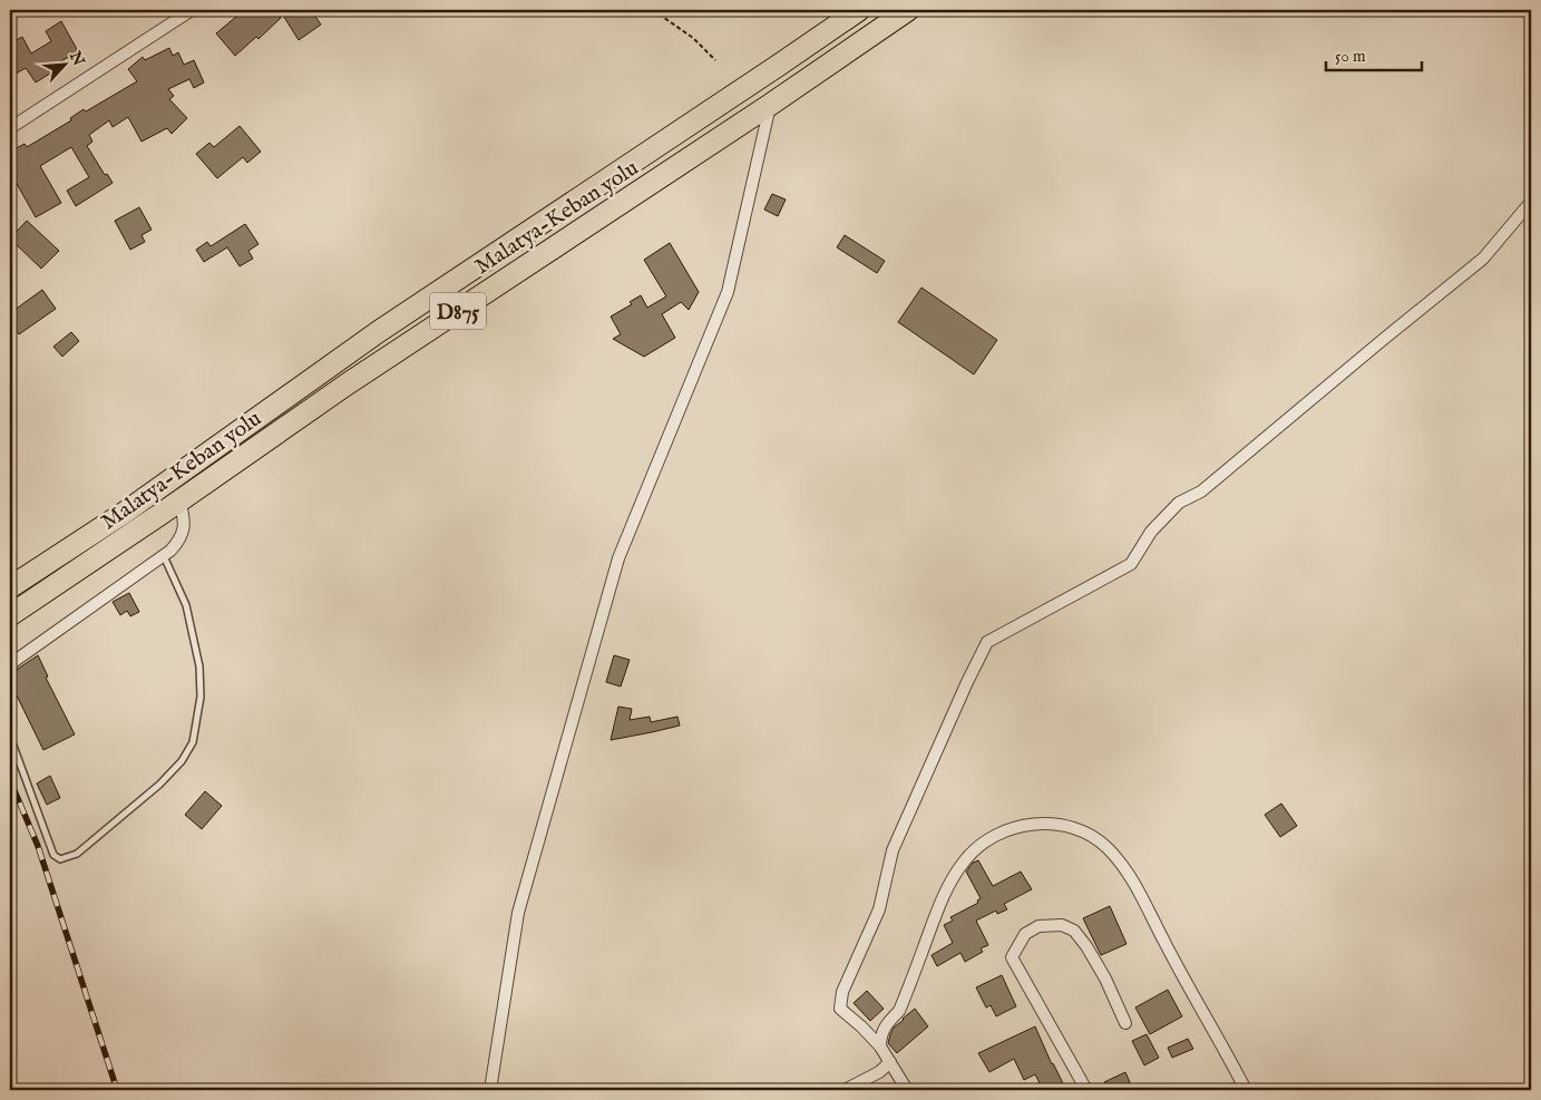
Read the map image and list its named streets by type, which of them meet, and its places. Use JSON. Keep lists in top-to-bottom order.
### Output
{
  "streets": {
    "highway": ["Malatya-Keban yolu", "D875"]
  },
  "scale_bar": "50 m",
  "north": "top right"
}
